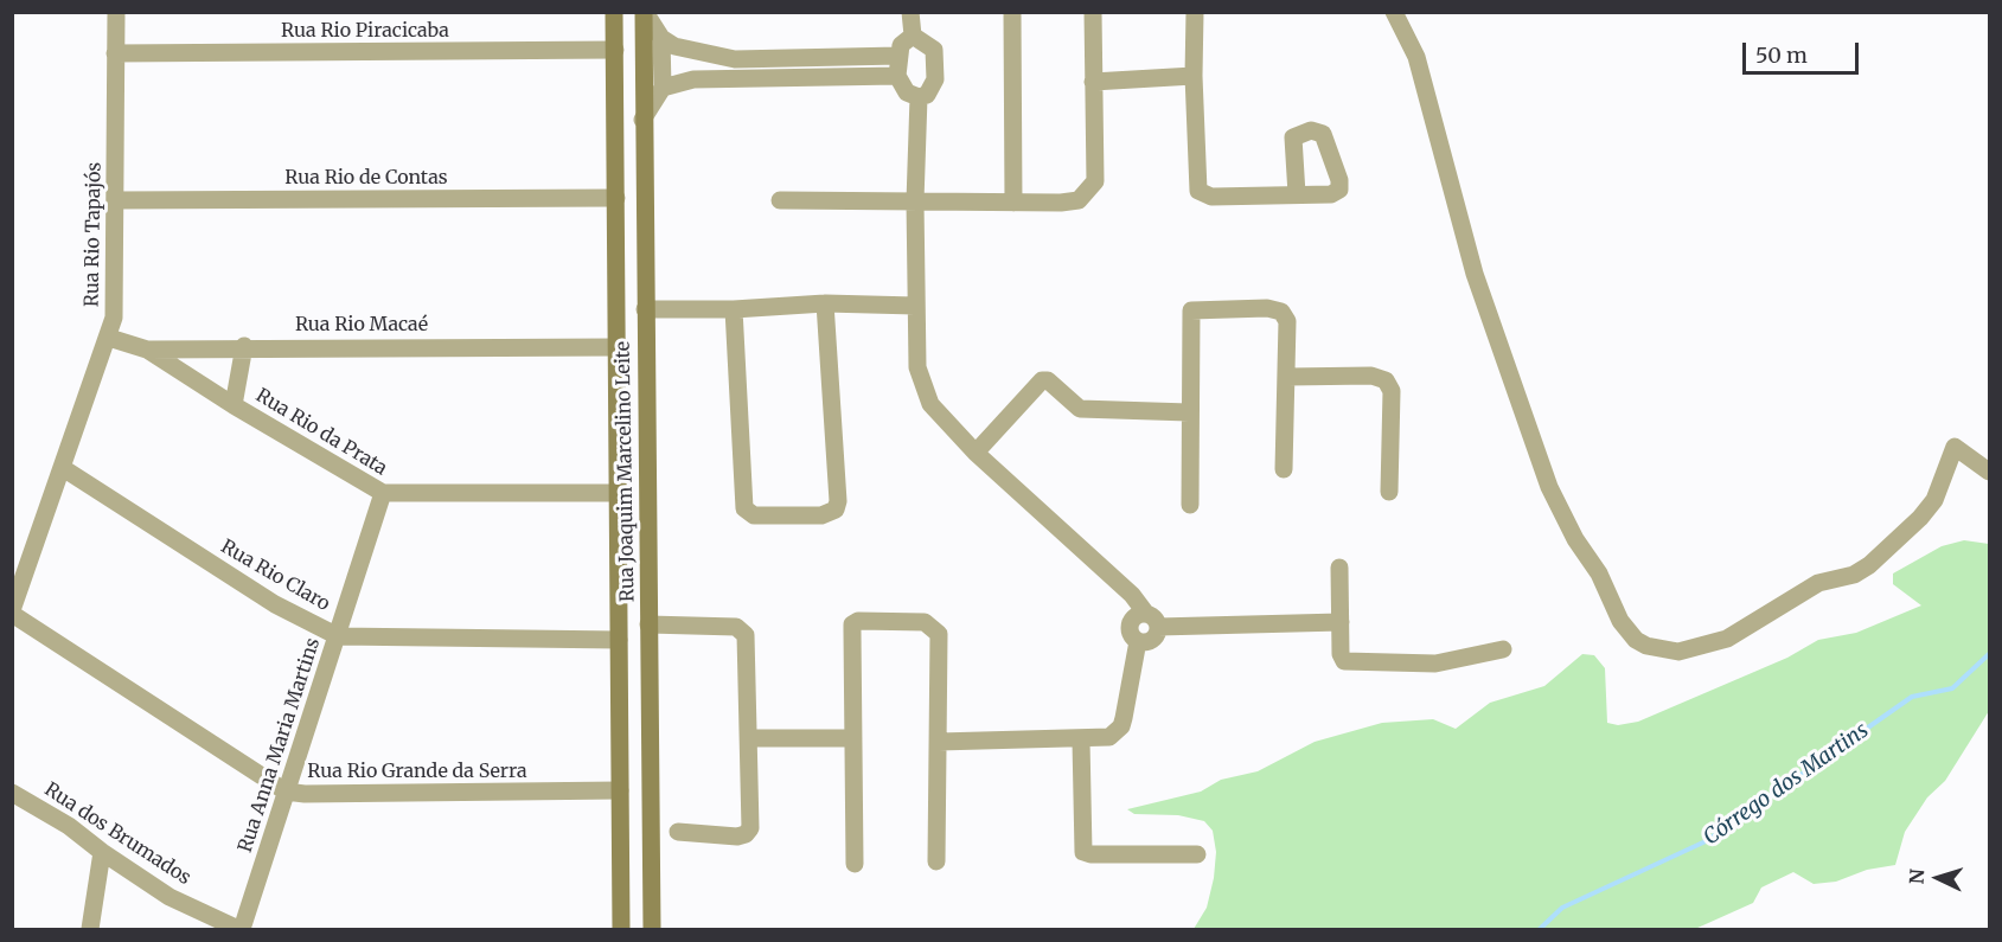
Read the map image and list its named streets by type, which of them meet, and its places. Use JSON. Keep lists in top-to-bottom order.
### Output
{
  "streets": {
    "main road": ["Rua Joaquim Marcelino Leite"],
    "street": [
      "Rua Rio Piracicaba",
      "Rua Rio de Contas",
      "Rua Rio Tapajós",
      "Rua Rio Macaé",
      "Rua Rio da Prata",
      "Rua Rio Claro",
      "Rua Anna Maria Martins",
      "Rua Rio Grande da Serra",
      "Rua dos Brumados"
    ]
  },
  "crossings": [
    ["Rua Rio Piracicaba", "Rua Rio Tapajós"],
    ["Rua Rio Piracicaba", "Rua Joaquim Marcelino Leite"],
    ["Rua Rio de Contas", "Rua Rio Tapajós"],
    ["Rua Rio de Contas", "Rua Joaquim Marcelino Leite"],
    ["Rua Rio Tapajós", "Rua Rio Macaé"],
    ["Rua Rio Tapajós", "Rua Rio Claro"],
    ["Rua Rio Tapajós", "Rua Rio Grande da Serra"],
    ["Rua Rio Macaé", "Rua Rio da Prata"],
    ["Rua Rio Macaé", "Rua Joaquim Marcelino Leite"],
    ["Rua Rio da Prata", "Rua Joaquim Marcelino Leite"],
    ["Rua Rio da Prata", "Rua Anna Maria Martins"],
    ["Rua Joaquim Marcelino Leite", "Rua Rio Claro"],
    ["Rua Joaquim Marcelino Leite", "Rua Rio Grande da Serra"],
    ["Rua Rio Claro", "Rua Anna Maria Martins"],
    ["Rua Anna Maria Martins", "Rua Rio Grande da Serra"],
    ["Rua Anna Maria Martins", "Rua dos Brumados"]
  ],
  "water": ["Córrego dos Martins"],
  "scale_bar": "50 m",
  "north": "left"
}
